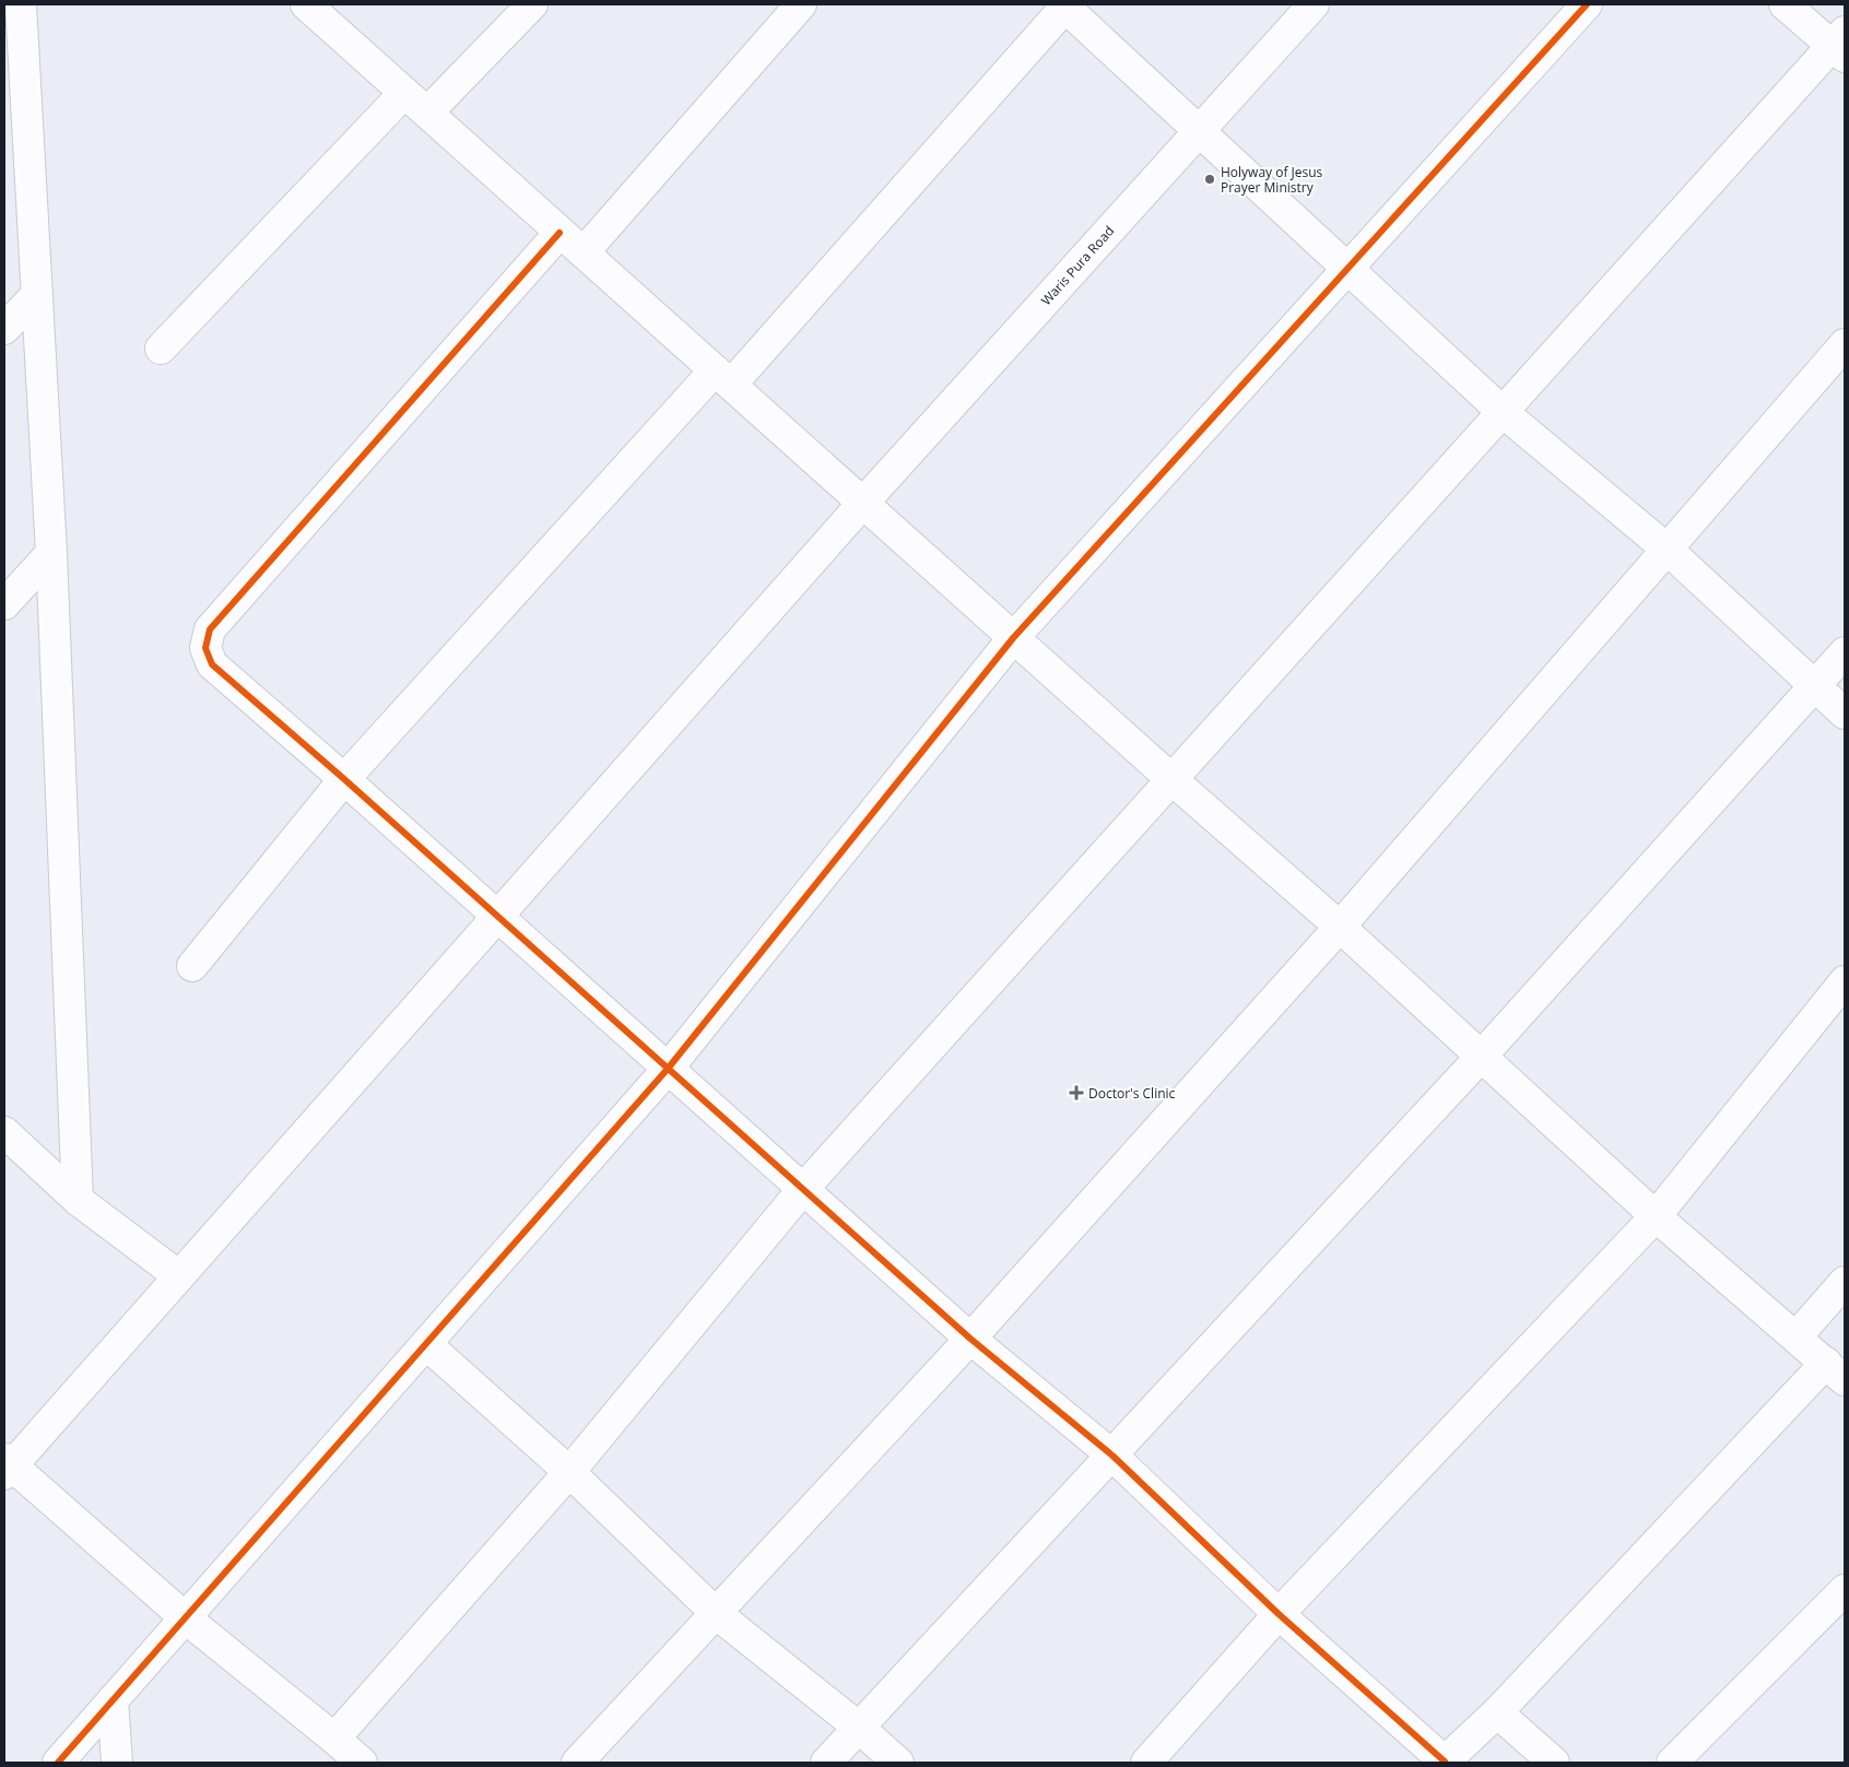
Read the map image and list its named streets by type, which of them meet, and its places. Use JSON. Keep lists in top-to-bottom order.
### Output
{
  "streets": {
    "street": ["Waris Pura Road"]
  },
  "places": {
    "other": ["Holyway of Jesus Prayer Ministry"],
    "health": ["Doctor's Clinic"]
  }
}
